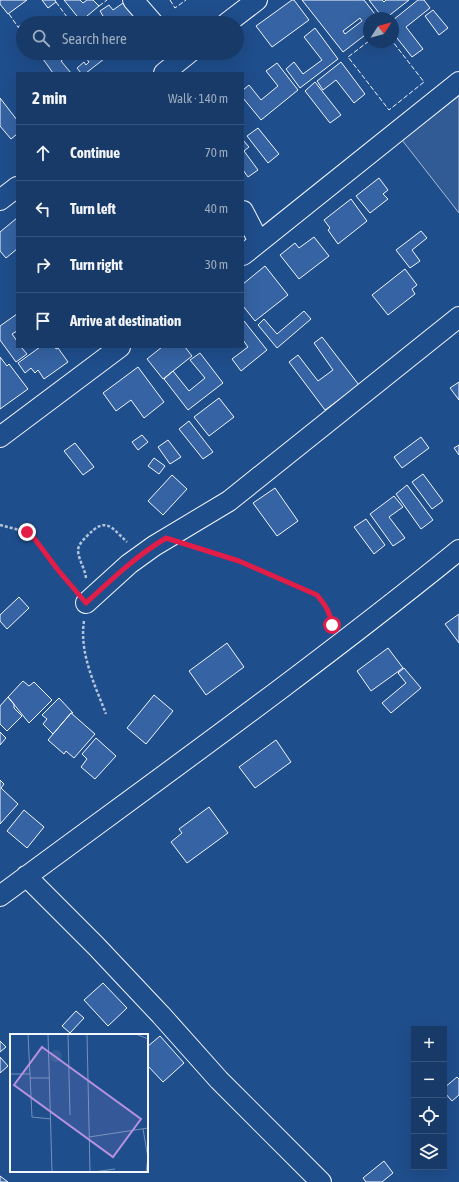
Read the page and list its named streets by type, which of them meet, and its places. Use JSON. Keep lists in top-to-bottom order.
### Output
{
  "north": "top right",
  "page": {
    "search": "Search here",
    "heading": ["2 min", "Walk · 140 m"],
    "list": [
      ["Continue", "70 m"],
      ["Turn left", "40 m"],
      ["Turn right", "30 m"],
      "Arrive at destination"
    ],
    "map_buttons": ["+", "−"]
  }
}
